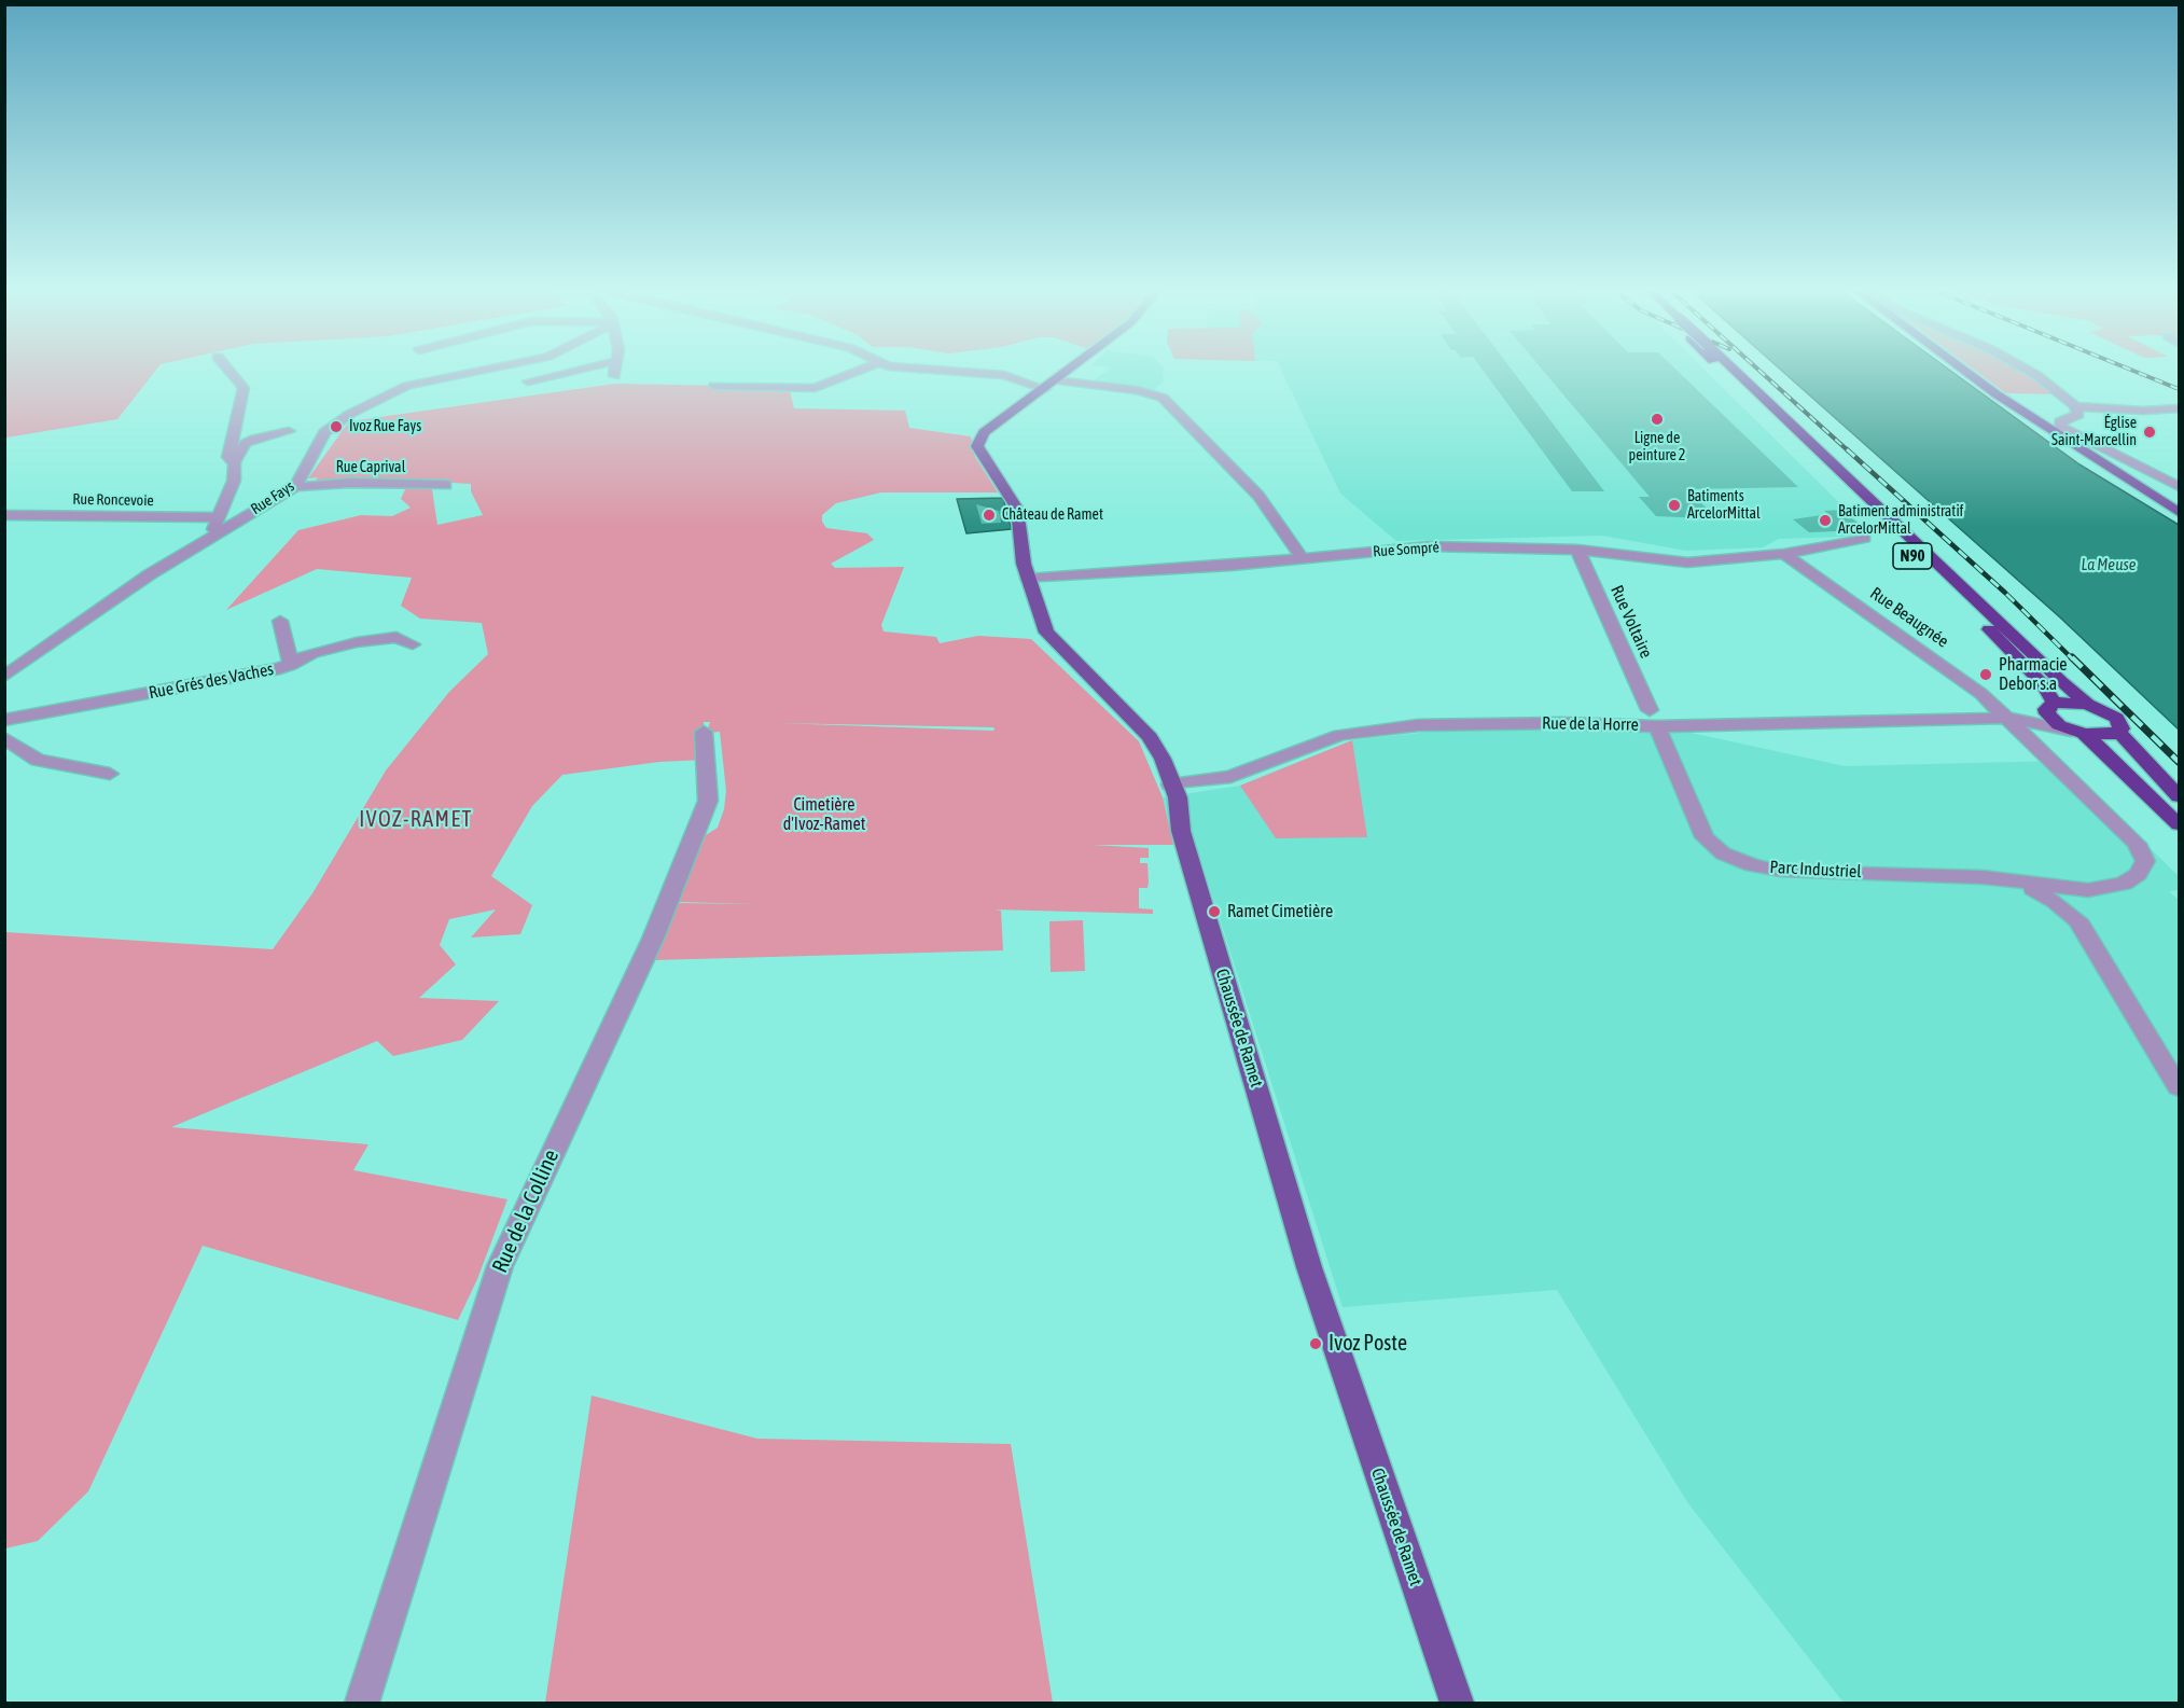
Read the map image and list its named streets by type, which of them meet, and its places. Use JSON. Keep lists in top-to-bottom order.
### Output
{
  "streets": {
    "highway": ["N90"],
    "main road": ["Chaussée de Ramet"],
    "street": [
      "Rue Caprival",
      "Rue Fays",
      "Rue Roncevoie",
      "Rue Sompré",
      "Rue Beaugnée",
      "Rue Voltaire",
      "Rue Grés des Vaches",
      "Rue de la Horre",
      "Parc Industriel",
      "Rue de la Colline"
    ]
  },
  "crossings": [
    ["Rue Caprival", "Rue Fays"],
    ["Rue Sompré", "Rue Beaugnée"],
    ["Rue Sompré", "Rue Voltaire"],
    ["Rue Sompré", "Chaussée de Ramet"],
    ["Rue Beaugnée", "Rue de la Horre"],
    ["Rue Beaugnée", "Parc Industriel"],
    ["Rue Voltaire", "Rue de la Horre"],
    ["Rue Voltaire", "Parc Industriel"],
    ["Rue de la Horre", "Parc Industriel"],
    ["Rue de la Horre", "Chaussée de Ramet"]
  ],
  "districts": ["IVOZ-RAMET"],
  "water": ["La Meuse"],
  "parks": ["Cimetière d'Ivoz-Ramet"],
  "places": [
    "Ligne de peinture 2",
    "Ivoz Rue Fays",
    "Église Saint-Marcellin",
    "Batiments ArcelorMittal",
    "Château de Ramet",
    "Batiment administratif ArcelorMittal",
    "Pharmacie Debor s.a",
    "Ramet Cimetière",
    "Ivoz Poste"
  ]
}
